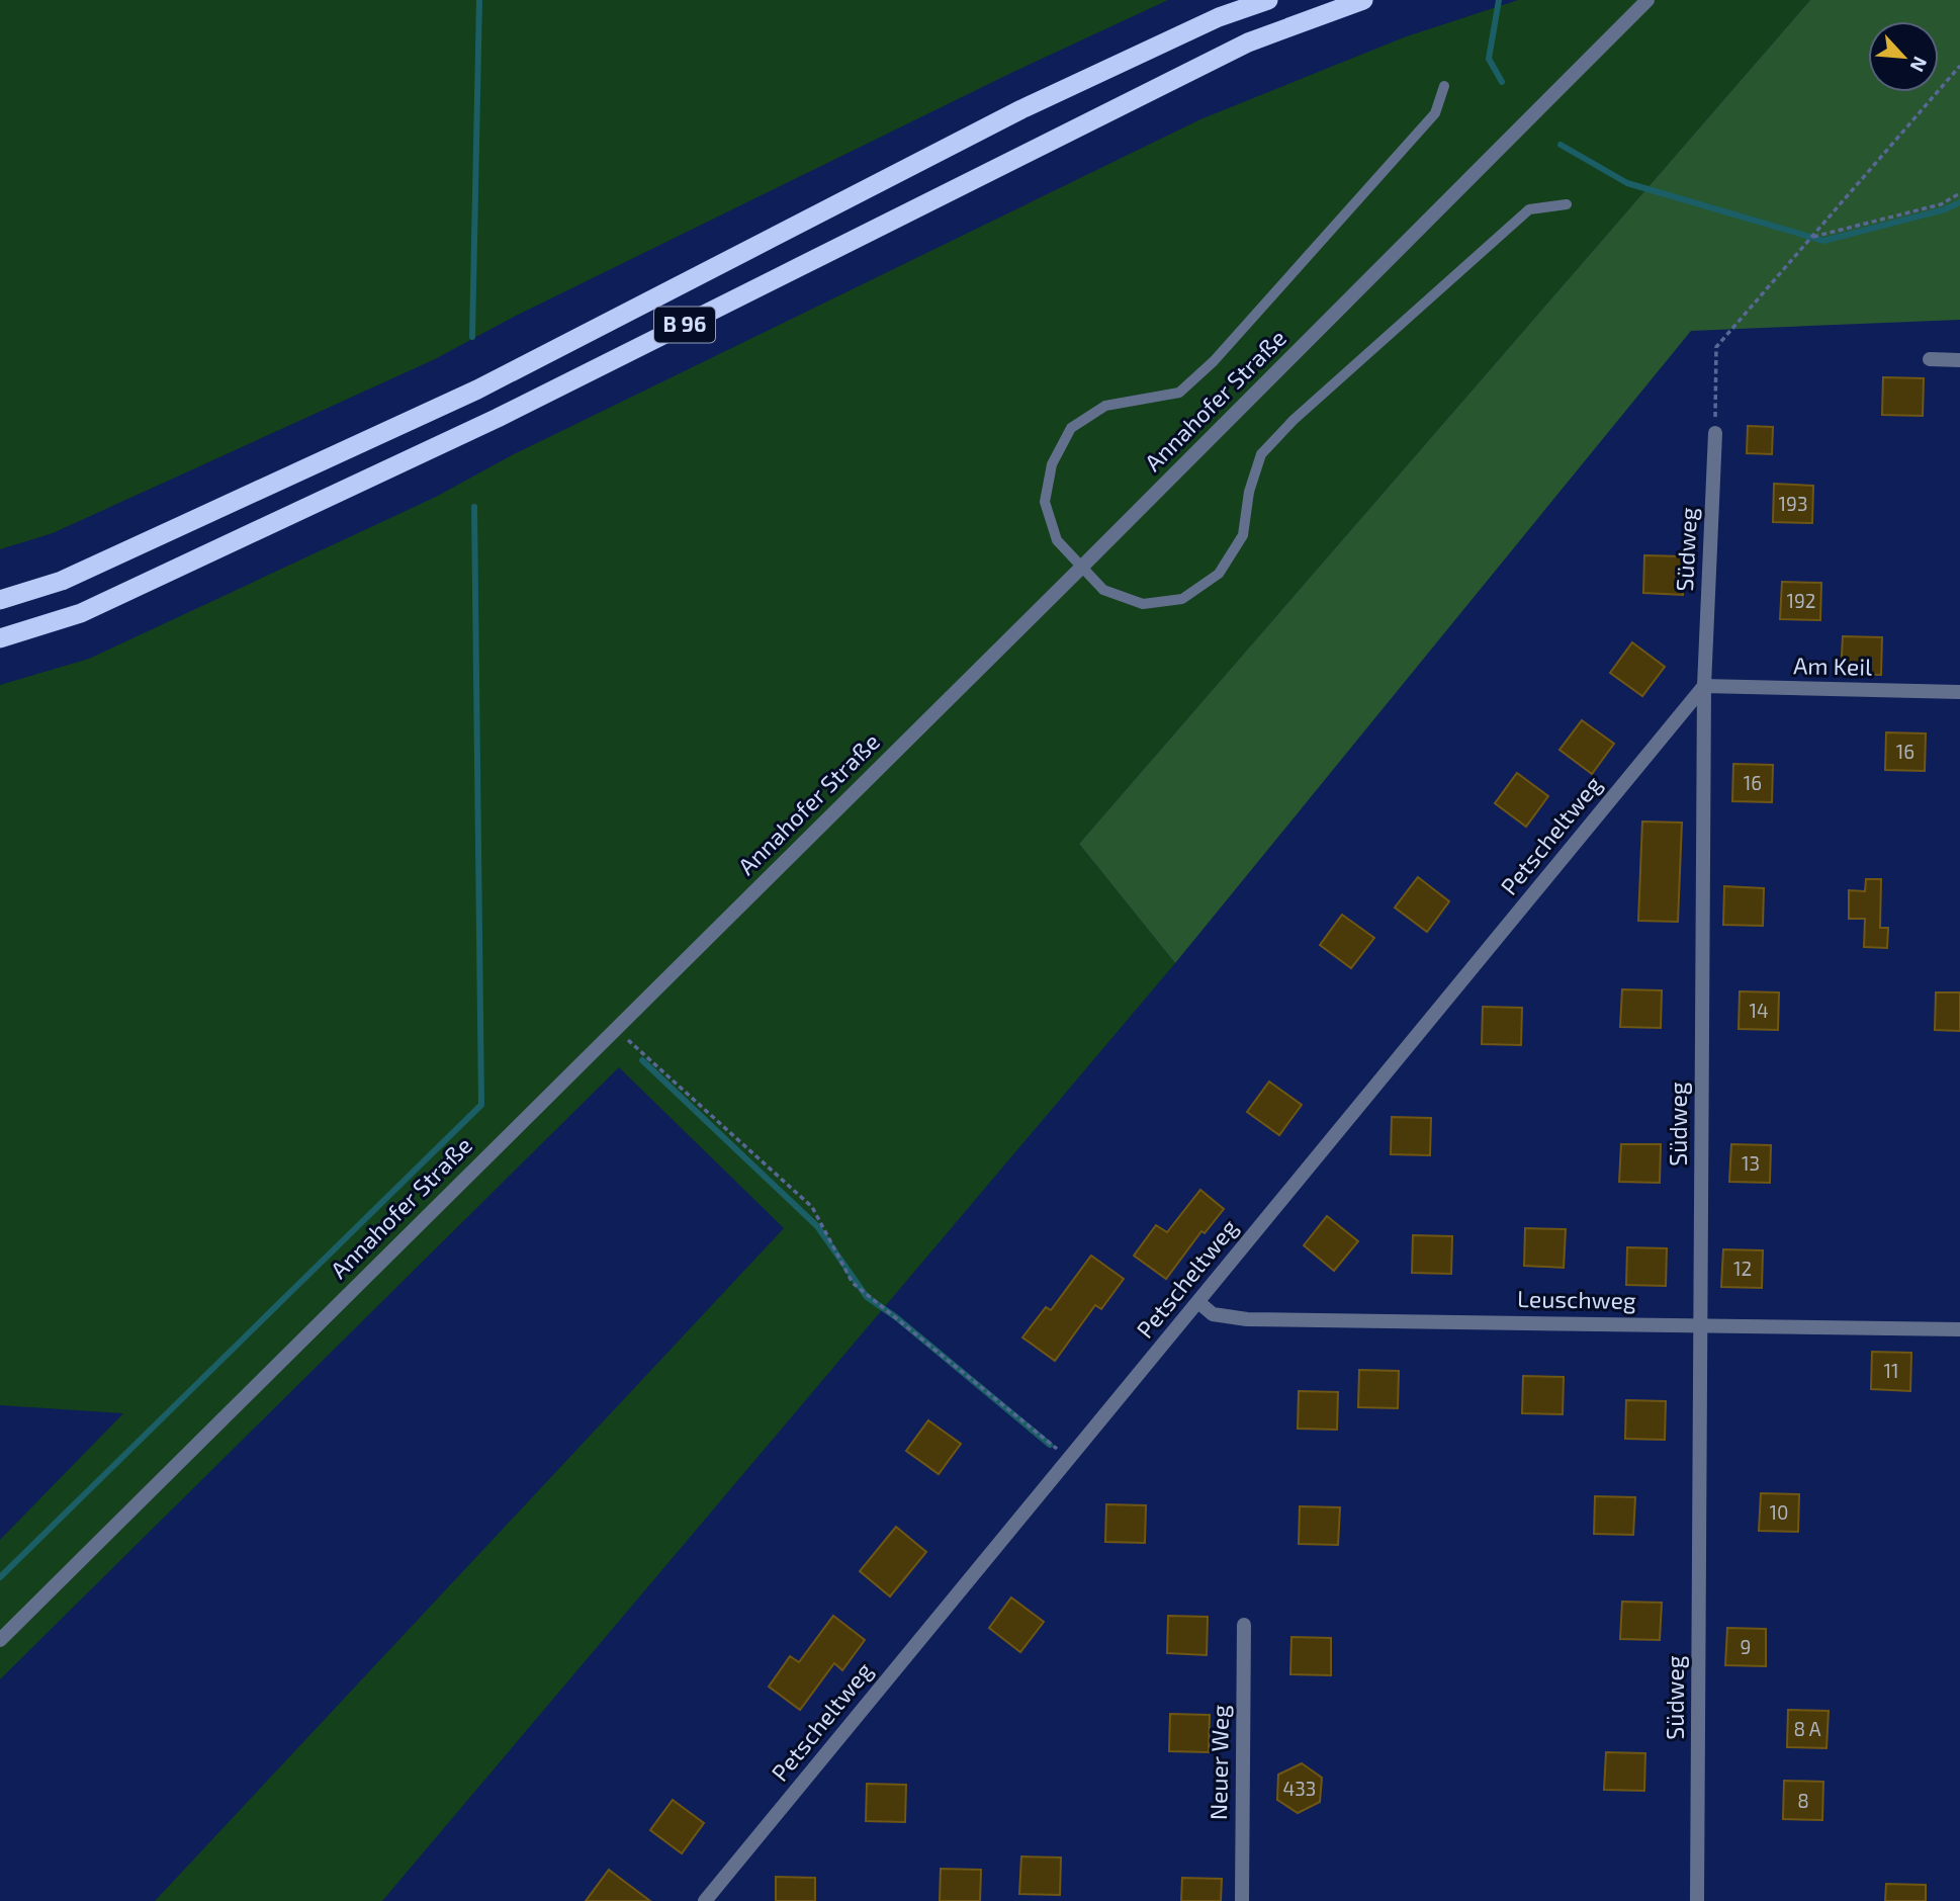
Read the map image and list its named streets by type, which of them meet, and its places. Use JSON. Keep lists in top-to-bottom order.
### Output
{
  "streets": {
    "highway": ["B 96"],
    "street": [
      "Annahofer Straße",
      "Südweg",
      "Am Keil",
      "Petscheltweg",
      "Leuschweg",
      "Neuer Weg"
    ]
  },
  "crossings": [
    ["Südweg", "Am Keil"],
    ["Südweg", "Petscheltweg"],
    ["Südweg", "Leuschweg"],
    ["Am Keil", "Petscheltweg"],
    ["Petscheltweg", "Leuschweg"]
  ],
  "house_numbers": [
    "193",
    "192",
    "16",
    "16",
    "14",
    "13",
    "12",
    "11",
    "10",
    "9",
    "8 A",
    "433",
    "8"
  ],
  "north": "bottom right"
}
